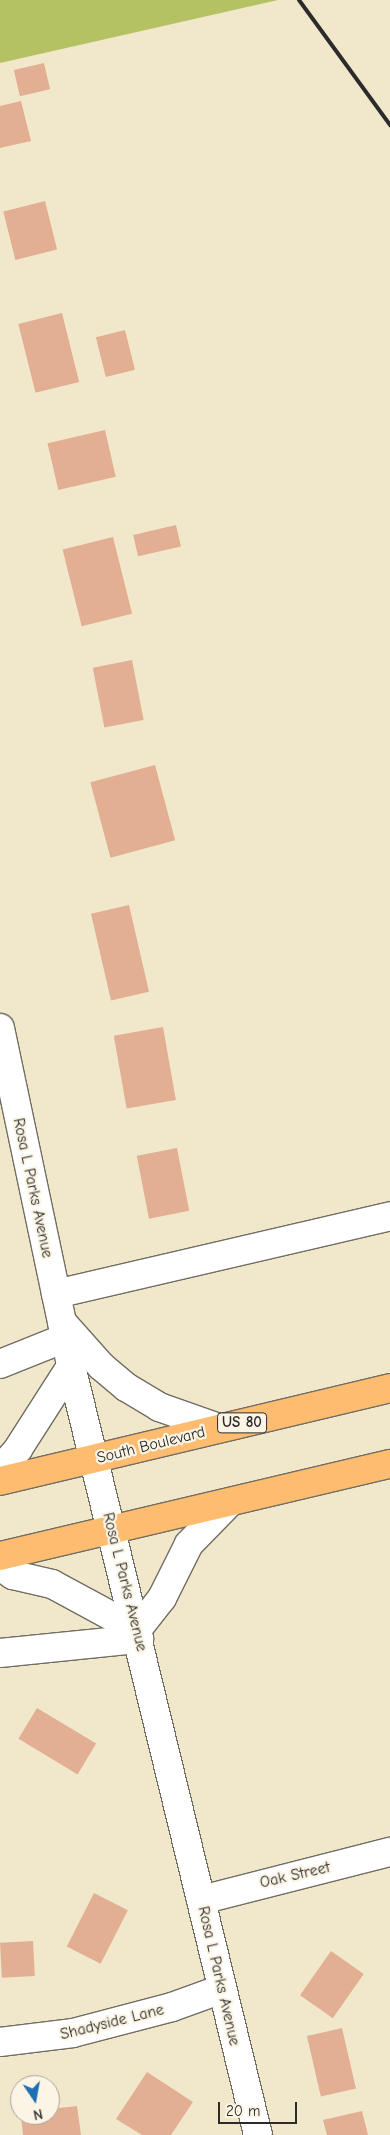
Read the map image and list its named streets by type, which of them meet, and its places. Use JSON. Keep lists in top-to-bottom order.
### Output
{
  "streets": {
    "highway": ["US 80", "South Boulevard"],
    "street": ["Rosa L Parks Avenue", "Oak Street", "Shadyside Lane"]
  },
  "crossings": [
    ["Rosa L Parks Avenue", "South Boulevard"],
    ["Rosa L Parks Avenue", "Oak Street"],
    ["Rosa L Parks Avenue", "Shadyside Lane"]
  ],
  "scale_bar": "20 m",
  "north": "bottom"
}
